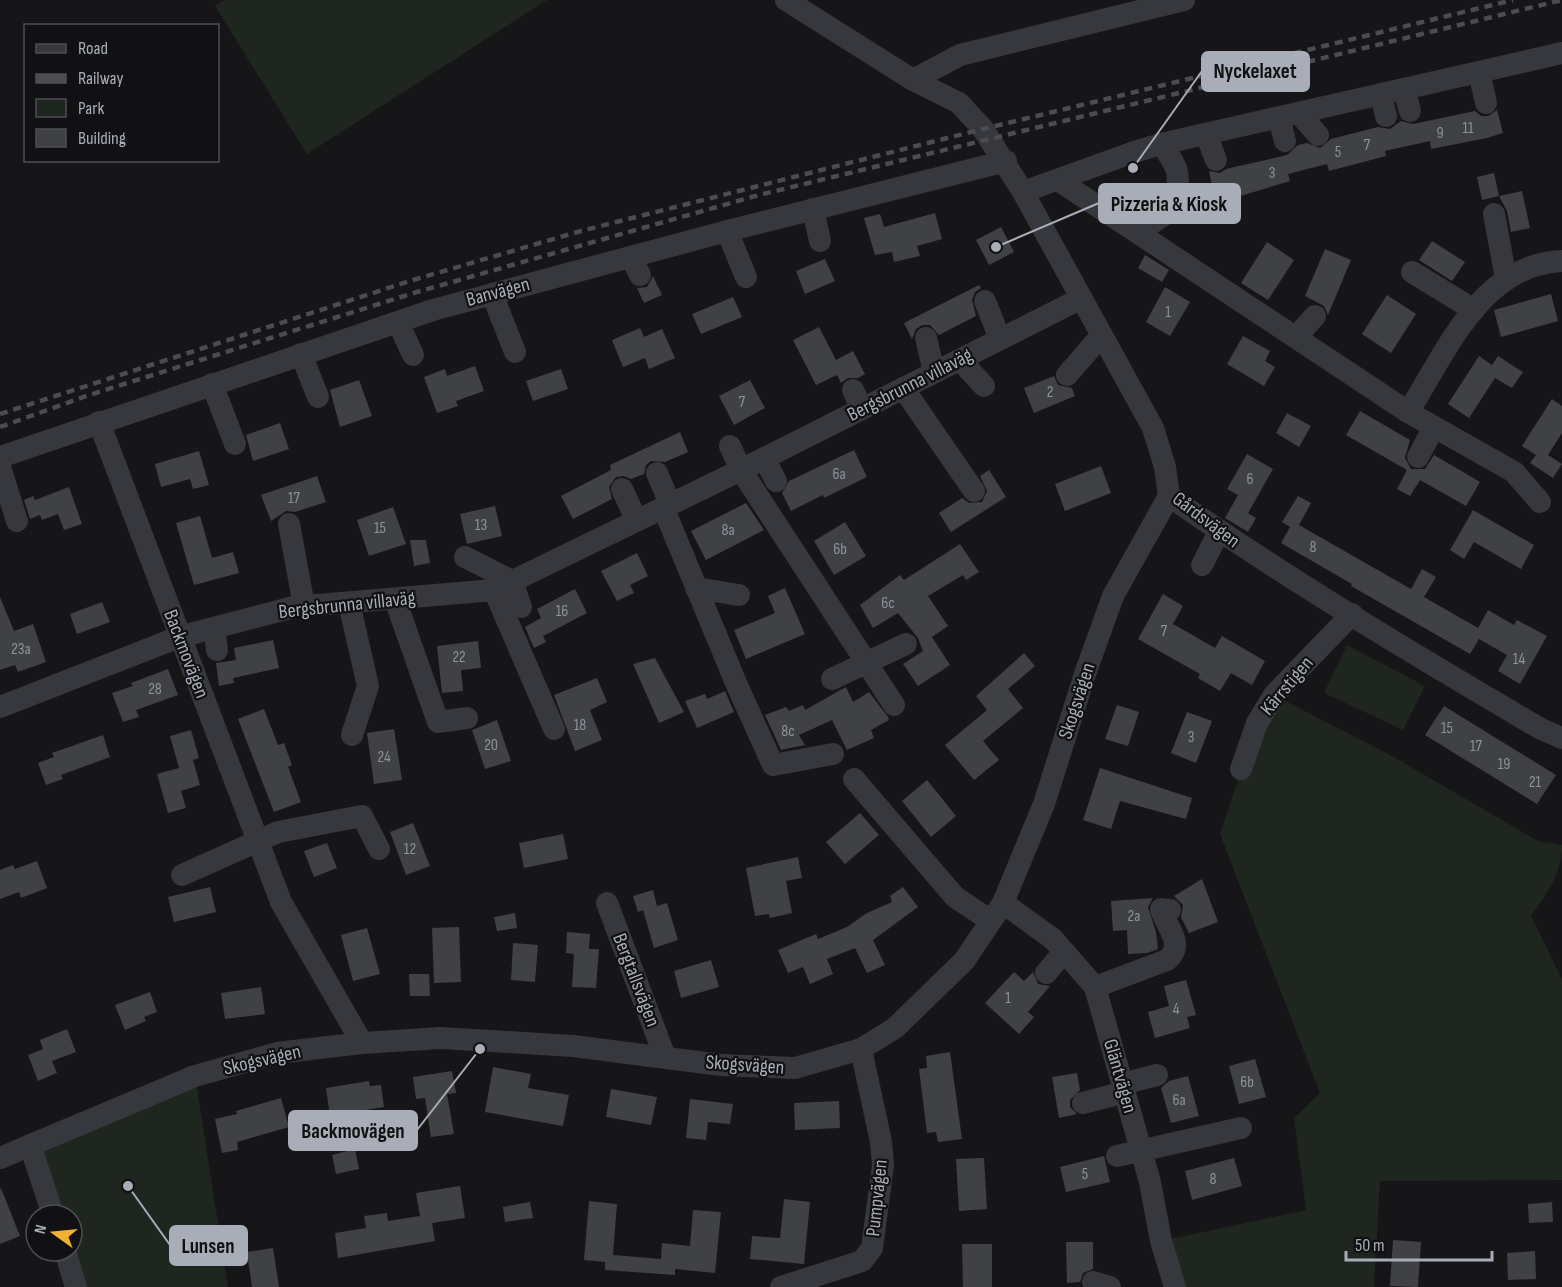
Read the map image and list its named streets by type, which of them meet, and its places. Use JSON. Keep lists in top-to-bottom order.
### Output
{
  "streets": {
    "street": [
      "Banvägen",
      "Bergsbrunna villaväg",
      "Gårdsvägen",
      "Backmovägen",
      "Kärrstigen",
      "Skogsvägen",
      "Bergtallsvägen",
      "Gläntvägen",
      "Pumpvägen"
    ]
  },
  "crossings": [
    ["Banvägen", "Gårdsvägen"],
    ["Banvägen", "Backmovägen"],
    ["Bergsbrunna villaväg", "Gårdsvägen"],
    ["Bergsbrunna villaväg", "Backmovägen"],
    ["Gårdsvägen", "Kärrstigen"],
    ["Gårdsvägen", "Skogsvägen"],
    ["Backmovägen", "Skogsvägen"],
    ["Skogsvägen", "Bergtallsvägen"],
    ["Skogsvägen", "Gläntvägen"],
    ["Skogsvägen", "Pumpvägen"]
  ],
  "places": [
    "Nyckelaxet",
    "Pizzeria & Kiosk",
    "Backmovägen",
    "Lunsen"
  ],
  "house_numbers": [
    "11",
    "9",
    "7",
    "5",
    "3",
    "1",
    "2",
    "7",
    "6a",
    "6",
    "17",
    "13",
    "15",
    "8a",
    "8",
    "6b",
    "6c",
    "16",
    "7",
    "23a",
    "22",
    "14",
    "28",
    "18",
    "15",
    "8c",
    "3",
    "20",
    "17",
    "24",
    "19",
    "21",
    "12",
    "2a",
    "1",
    "4",
    "6b",
    "6a",
    "5",
    "8"
  ],
  "legend": [
    "Road",
    "Railway",
    "Park",
    "Building"
  ],
  "scale_bar": "50 m",
  "north": "left"
}
